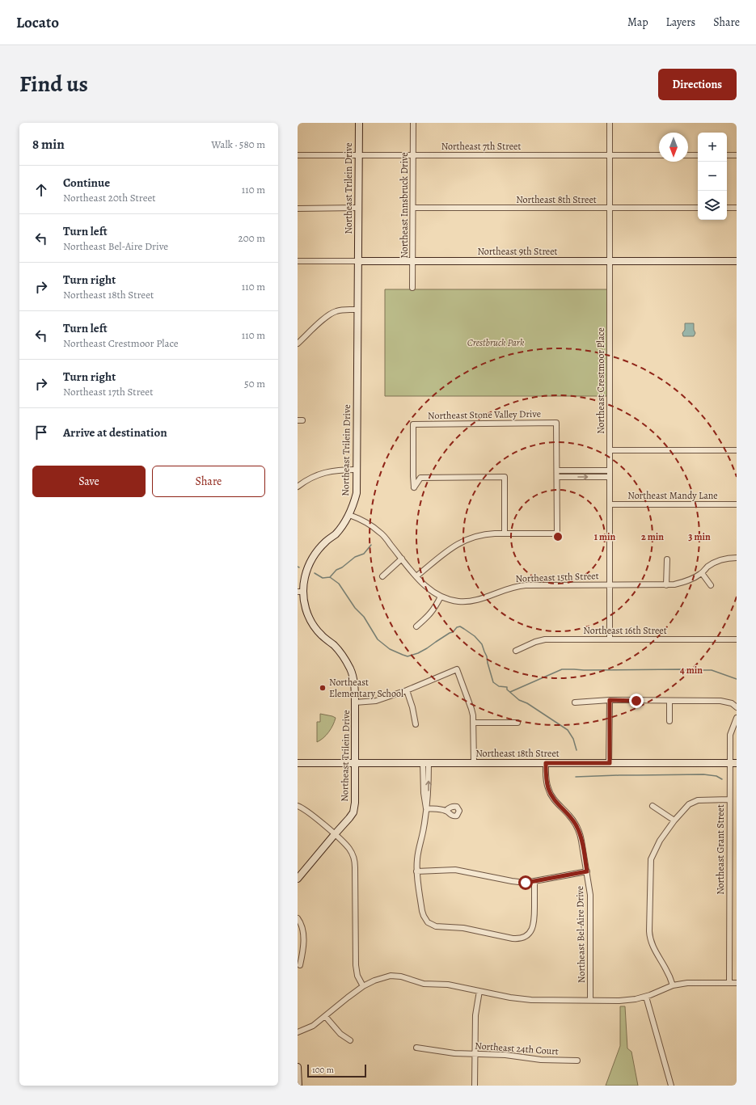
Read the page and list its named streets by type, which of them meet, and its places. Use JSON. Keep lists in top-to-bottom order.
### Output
{
  "streets": {
    "street": [
      "Northeast 7th Street",
      "Northeast Trilein Drive",
      "Northeast 8th Street",
      "Northeast Innsbruck Drive",
      "Northeast 9th Street",
      "Northeast Crestmoor Place",
      "Northeast Stone Valley Drive",
      "Northeast Mandy Lane",
      "Northeast 15th Street",
      "Northeast 16th Street",
      "Northeast 18th Street",
      "Northeast Grant Street",
      "Northeast Bel-Aire Drive",
      "Northeast 24th Court"
    ]
  },
  "crossings": [
    ["Northeast 7th Street", "Northeast Trilein Drive"],
    ["Northeast 7th Street", "Northeast Innsbruck Drive"],
    ["Northeast 7th Street", "Northeast Crestmoor Place"],
    ["Northeast Trilein Drive", "Northeast 9th Street"],
    ["Northeast Trilein Drive", "Northeast 15th Street"],
    ["Northeast Trilein Drive", "Northeast 18th Street"],
    ["Northeast 8th Street", "Northeast Innsbruck Drive"],
    ["Northeast 8th Street", "Northeast Crestmoor Place"],
    ["Northeast Innsbruck Drive", "Northeast 9th Street"],
    ["Northeast 9th Street", "Northeast Crestmoor Place"],
    ["Northeast Crestmoor Place", "Northeast Mandy Lane"],
    ["Northeast Crestmoor Place", "Northeast 15th Street"],
    ["Northeast Crestmoor Place", "Northeast 16th Street"],
    ["Northeast 18th Street", "Northeast Grant Street"],
    ["Northeast 18th Street", "Northeast Bel-Aire Drive"]
  ],
  "parks": ["Crestbruck Park"],
  "places": ["Northeast Elementary School"],
  "scale_bar": "100 m",
  "north": "bottom",
  "page": {
    "header": "Locato",
    "nav": ["Map", "Layers", "Share"],
    "title": "Find us",
    "buttons": [
      "Directions",
      ["Save", "Share"]
    ],
    "heading": ["8 min", "Walk · 580 m"],
    "map_buttons": ["+", "−"],
    "list": [
      ["Continue", "Northeast 20th Street", "110 m"],
      ["Turn left", "Northeast Bel-Aire Drive", "200 m"],
      ["Turn right", "Northeast 18th Street", "110 m"],
      ["Turn left", "Northeast Crestmoor Place", "110 m"],
      ["Turn right", "Northeast 17th Street", "50 m"],
      "Arrive at destination"
    ],
    "scale": "100 m"
  },
  "rings": [
    "1 min",
    "2 min",
    "3 min",
    "4 min"
  ]
}
